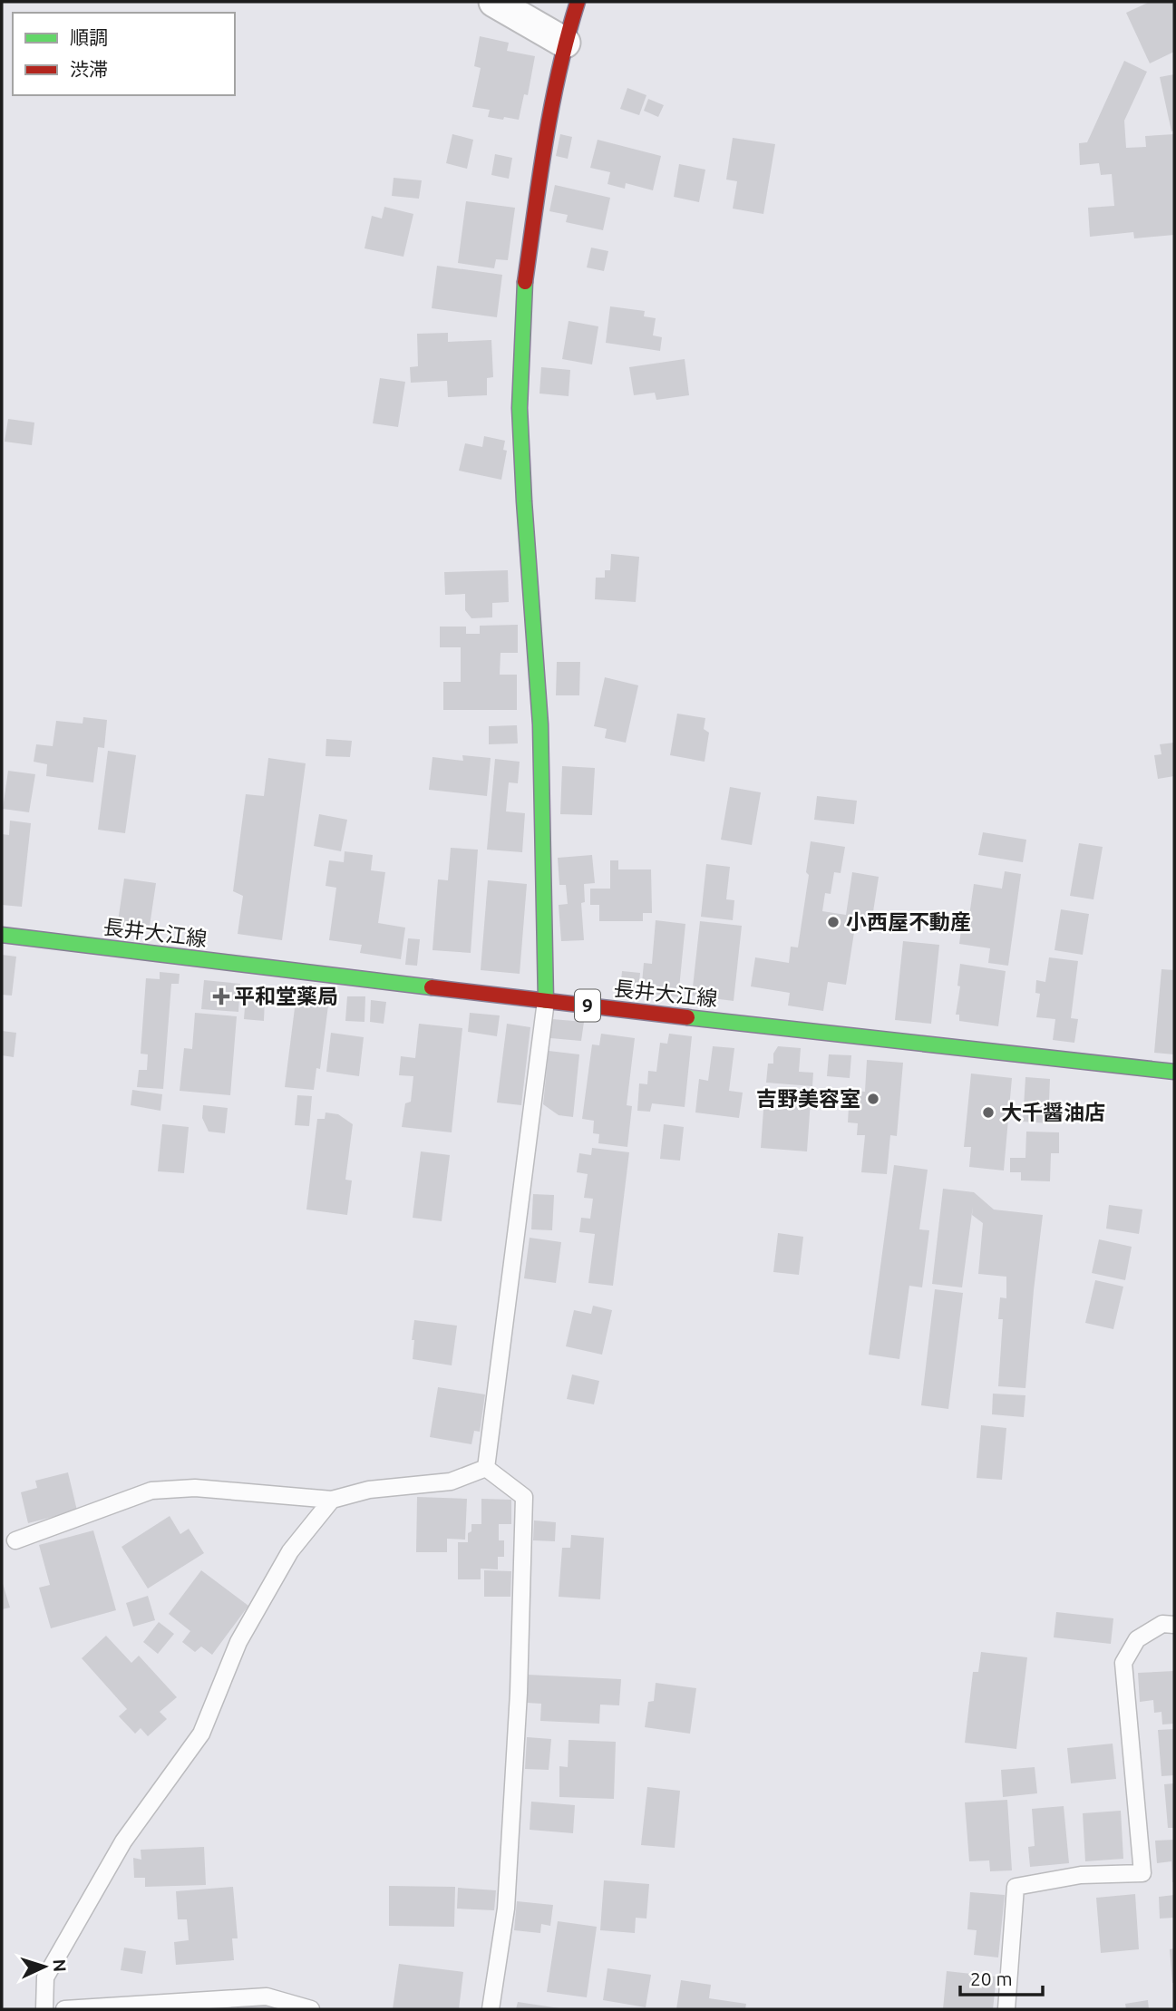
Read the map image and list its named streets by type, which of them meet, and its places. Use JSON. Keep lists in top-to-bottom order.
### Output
{
  "streets": {
    "main road": ["長井大江線", "9"]
  },
  "places": {
    "other": ["小西屋不動産", "吉野美容室", "大千醤油店"],
    "health": ["平和堂薬局"]
  },
  "legend": ["順調", "渋滞"],
  "scale_bar": "20 m",
  "north": "right"
}
